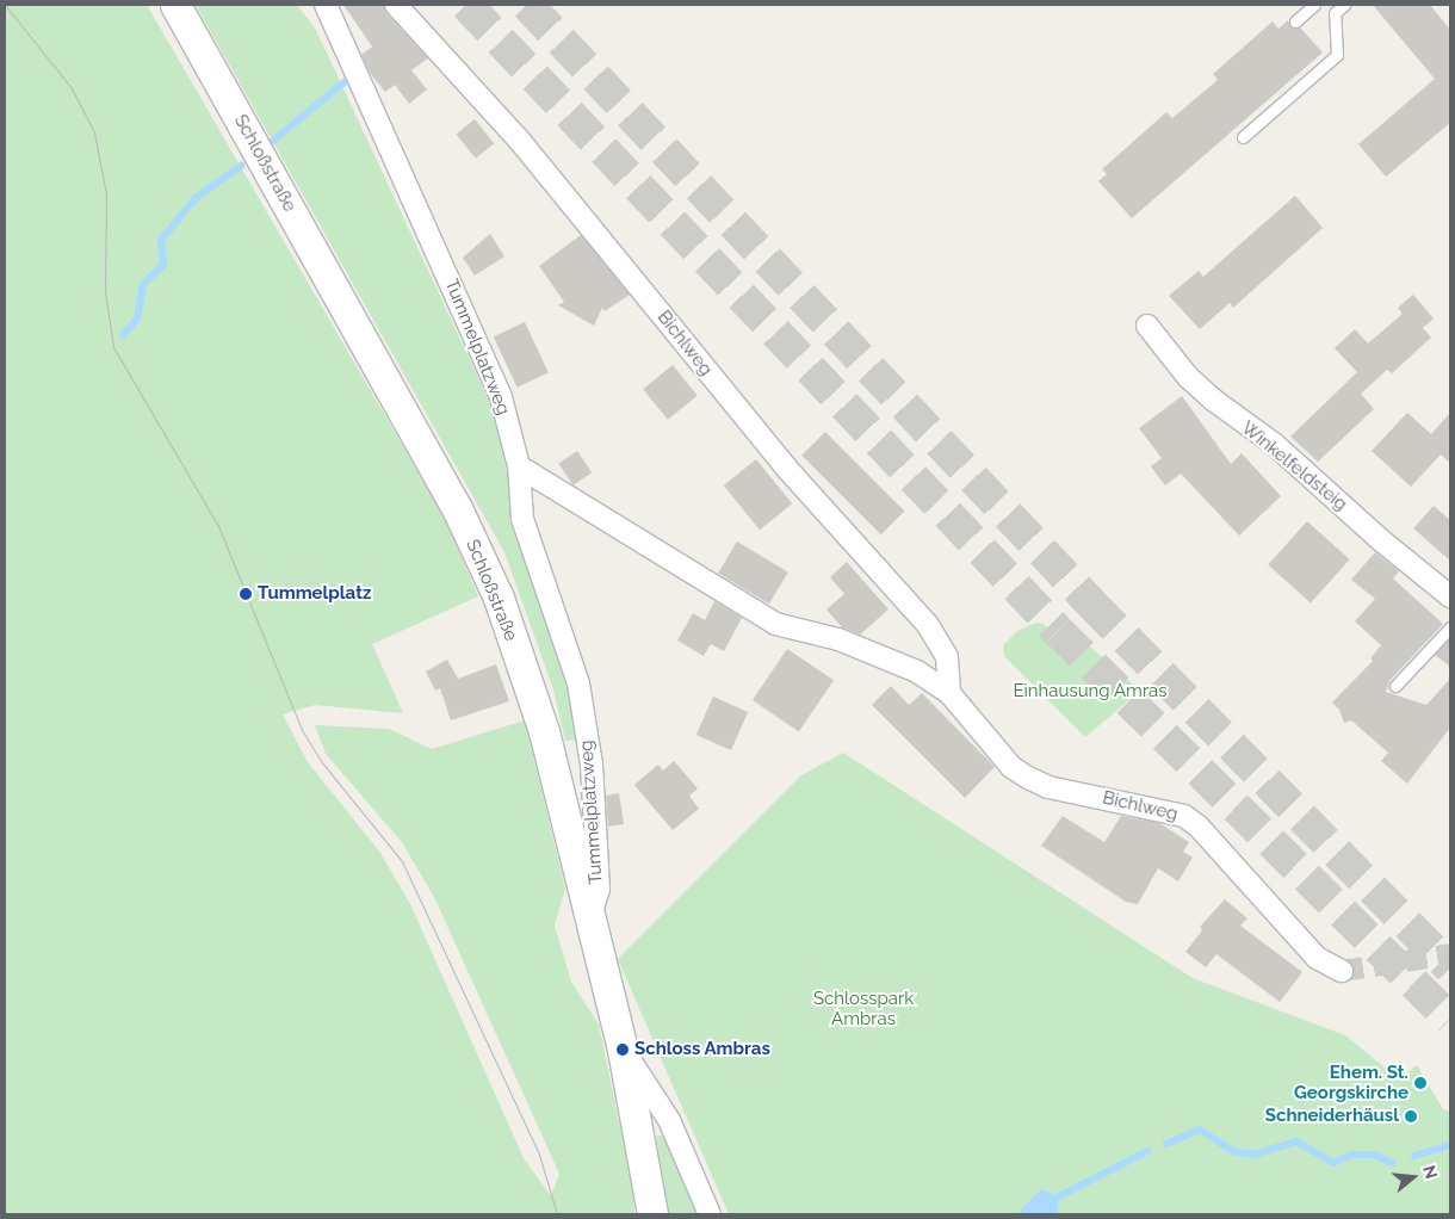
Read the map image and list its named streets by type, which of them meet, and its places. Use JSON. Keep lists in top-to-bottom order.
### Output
{
  "streets": {
    "main road": ["Schloßstraße"],
    "street": ["Bichlweg", "Tummelplatzweg", "Winkelfeldsteig"]
  },
  "crossings": [
    ["Schloßstraße", "Tummelplatzweg"],
    ["Bichlweg", "Tummelplatzweg"]
  ],
  "parks": ["Einhausung Amras", "Schlosspark Ambras"],
  "places": [
    "Tummelplatz",
    "Schloss Ambras",
    "Ehem. St. Georgskirche",
    "Schneiderhäusl"
  ],
  "north": "right"
}
